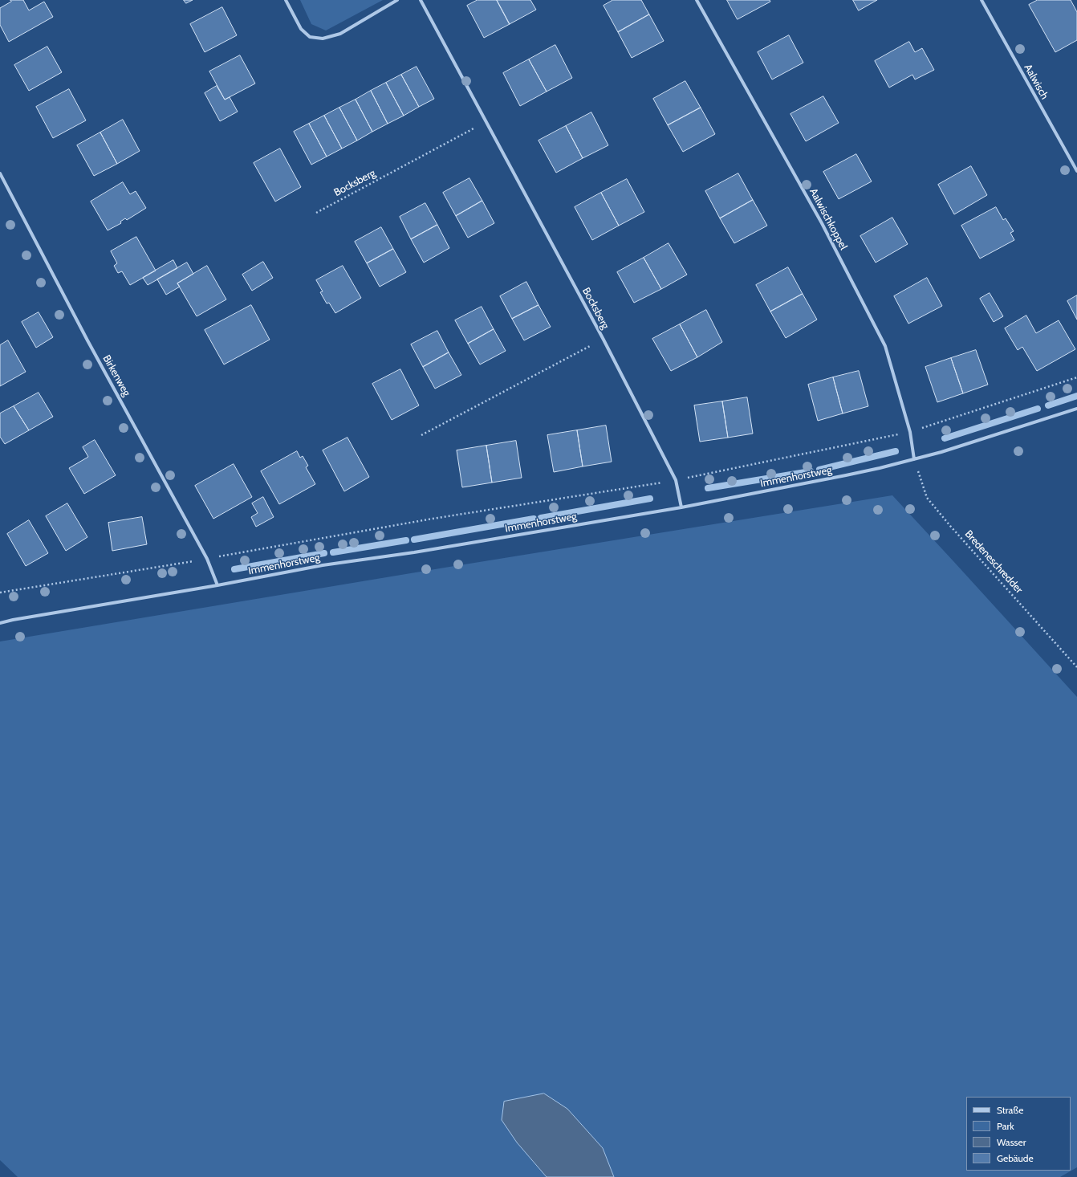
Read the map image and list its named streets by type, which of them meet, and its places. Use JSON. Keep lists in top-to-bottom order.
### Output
{
  "streets": {
    "street": [
      "Aalwisch",
      "Bocksberg",
      "Aalwischkoppel",
      "Birkenweg",
      "Immenhorstweg"
    ],
    "path": ["Bredeneschredder"]
  },
  "crossings": [
    ["Bocksberg", "Immenhorstweg"],
    ["Aalwischkoppel", "Immenhorstweg"],
    ["Aalwischkoppel", "Bredeneschredder"],
    ["Birkenweg", "Immenhorstweg"],
    ["Immenhorstweg", "Bredeneschredder"]
  ],
  "legend": [
    "Straße",
    "Park",
    "Wasser",
    "Gebäude"
  ]
}
